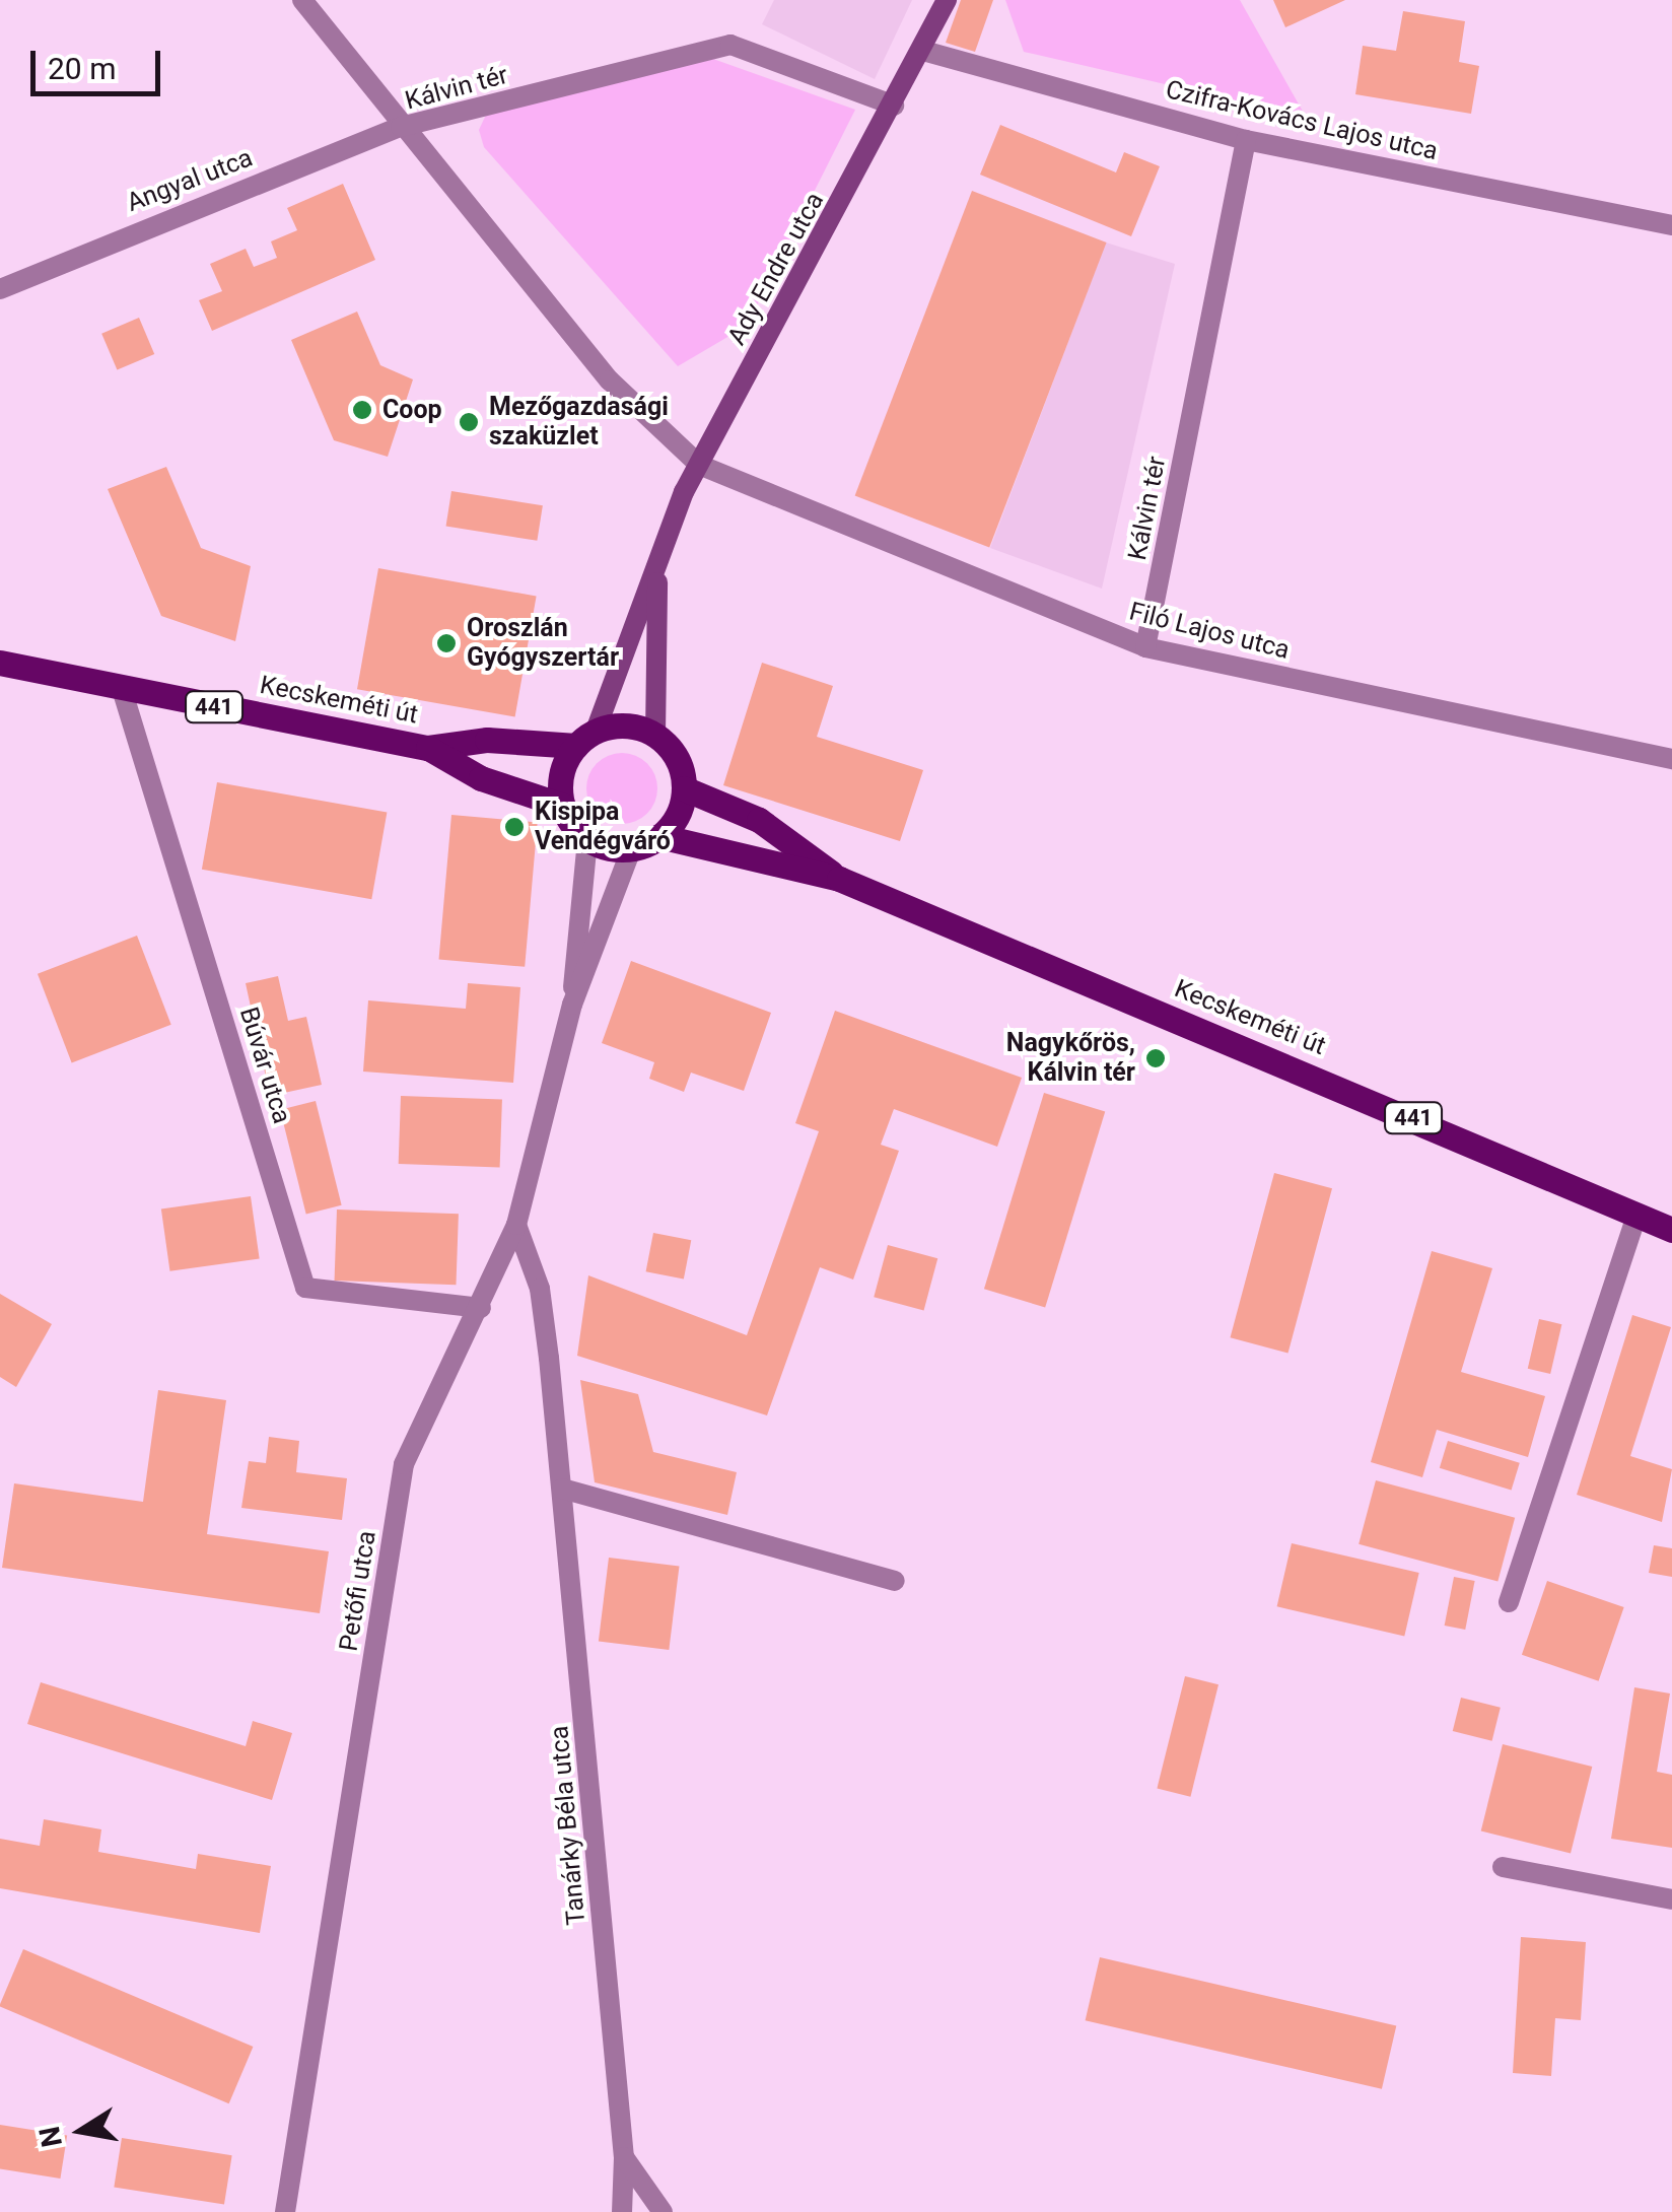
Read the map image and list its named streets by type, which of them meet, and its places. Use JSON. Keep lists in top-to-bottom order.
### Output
{
  "streets": {
    "main road": ["Ady Endre utca", "Kecskeméti út", "441"],
    "street": [
      "Kálvin tér",
      "Czifra-Kovács Lajos utca",
      "Angyal utca",
      "Filó Lajos utca",
      "Búvár utca",
      "Petőfi utca",
      "Tanárky Béla utca"
    ]
  },
  "crossings": [
    ["Kálvin tér", "Czifra-Kovács Lajos utca"],
    ["Kálvin tér", "Angyal utca"],
    ["Kálvin tér", "Ady Endre utca"],
    ["Kálvin tér", "Filó Lajos utca"],
    ["Czifra-Kovács Lajos utca", "Ady Endre utca"],
    ["Ady Endre utca", "Filó Lajos utca"],
    ["Ady Endre utca", "Kecskeméti út"],
    ["Ady Endre utca", "441"],
    ["Ady Endre utca", "Petőfi utca"],
    ["Kecskeméti út", "441"],
    ["Kecskeméti út", "Búvár utca"],
    ["Kecskeméti út", "Petőfi utca"],
    ["441", "Petőfi utca"],
    ["Búvár utca", "Petőfi utca"],
    ["Petőfi utca", "Tanárky Béla utca"]
  ],
  "places": [
    "Coop",
    "Mezőgazdasági szaküzlet",
    "Oroszlán Gyógyszertár",
    "Kispipa Vendégváró",
    "Nagykőrös, Kálvin tér"
  ],
  "scale_bar": "20 m",
  "north": "left"
}
